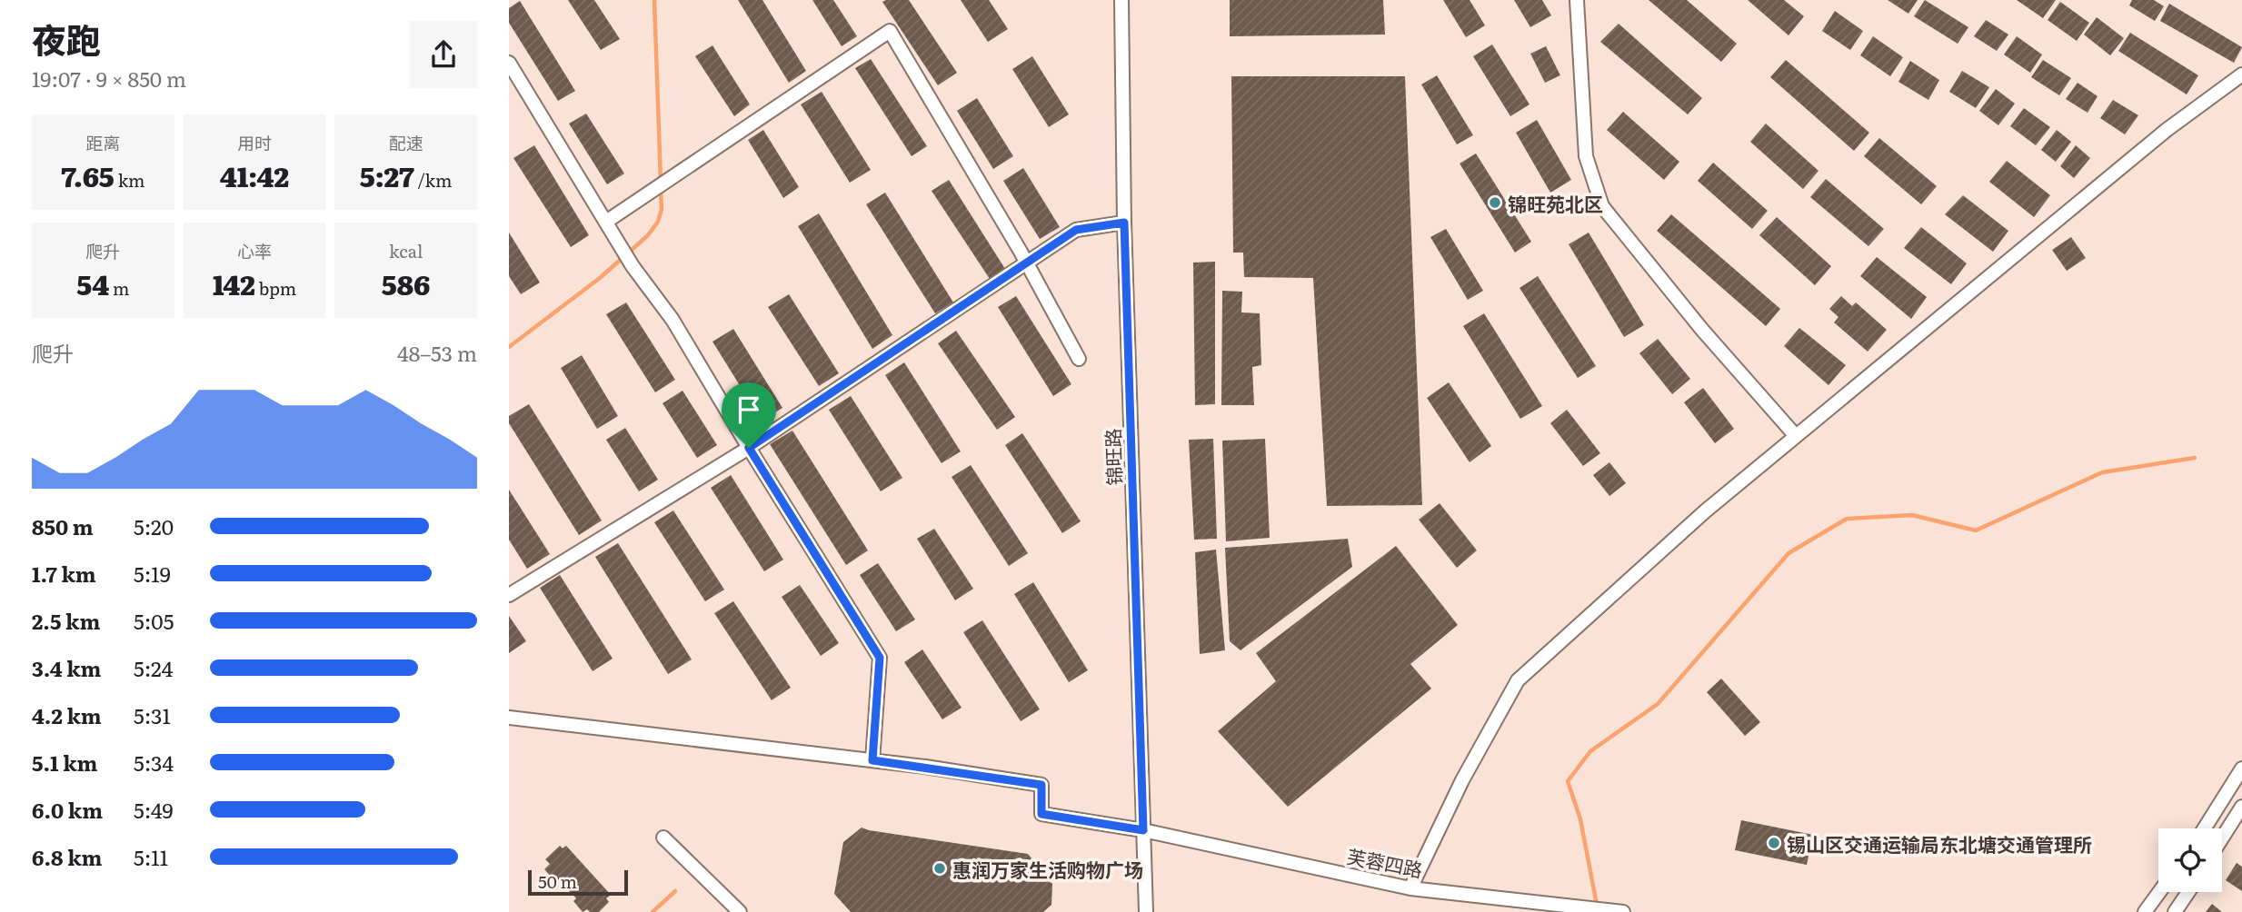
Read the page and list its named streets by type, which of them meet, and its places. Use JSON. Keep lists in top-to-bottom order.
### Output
{
  "streets": {
    "street": ["锦旺路", "芙蓉四路"]
  },
  "crossings": [
    ["锦旺路", "芙蓉四路"]
  ],
  "places": ["锦旺苑北区", "锡山区交通运输局东北塘交通管理所", "惠润万家生活购物广场"],
  "scale_bar": "50 m",
  "page": {
    "heading": ["夜跑", "19:07 · 9 × 850 m"],
    "stats": [
      ["距离", "7.65 km"],
      ["用时", "41:42"],
      ["配速", "5:27 /km"],
      ["爬升", "54 m"],
      ["心率", "142 bpm"],
      ["kcal", "586"]
    ],
    "chart": ["爬升", "48–53 m"],
    "list": [
      {
        "name": "850 m",
        "note": "5:20"
      },
      {
        "name": "1.7 km",
        "note": "5:19"
      },
      {
        "name": "2.5 km",
        "note": "5:05"
      },
      {
        "name": "3.4 km",
        "note": "5:24"
      },
      {
        "name": "4.2 km",
        "note": "5:31"
      },
      {
        "name": "5.1 km",
        "note": "5:34"
      },
      {
        "name": "6.0 km",
        "note": "5:49"
      },
      {
        "name": "6.8 km",
        "note": "5:11"
      }
    ],
    "scale": "50 m"
  }
}
